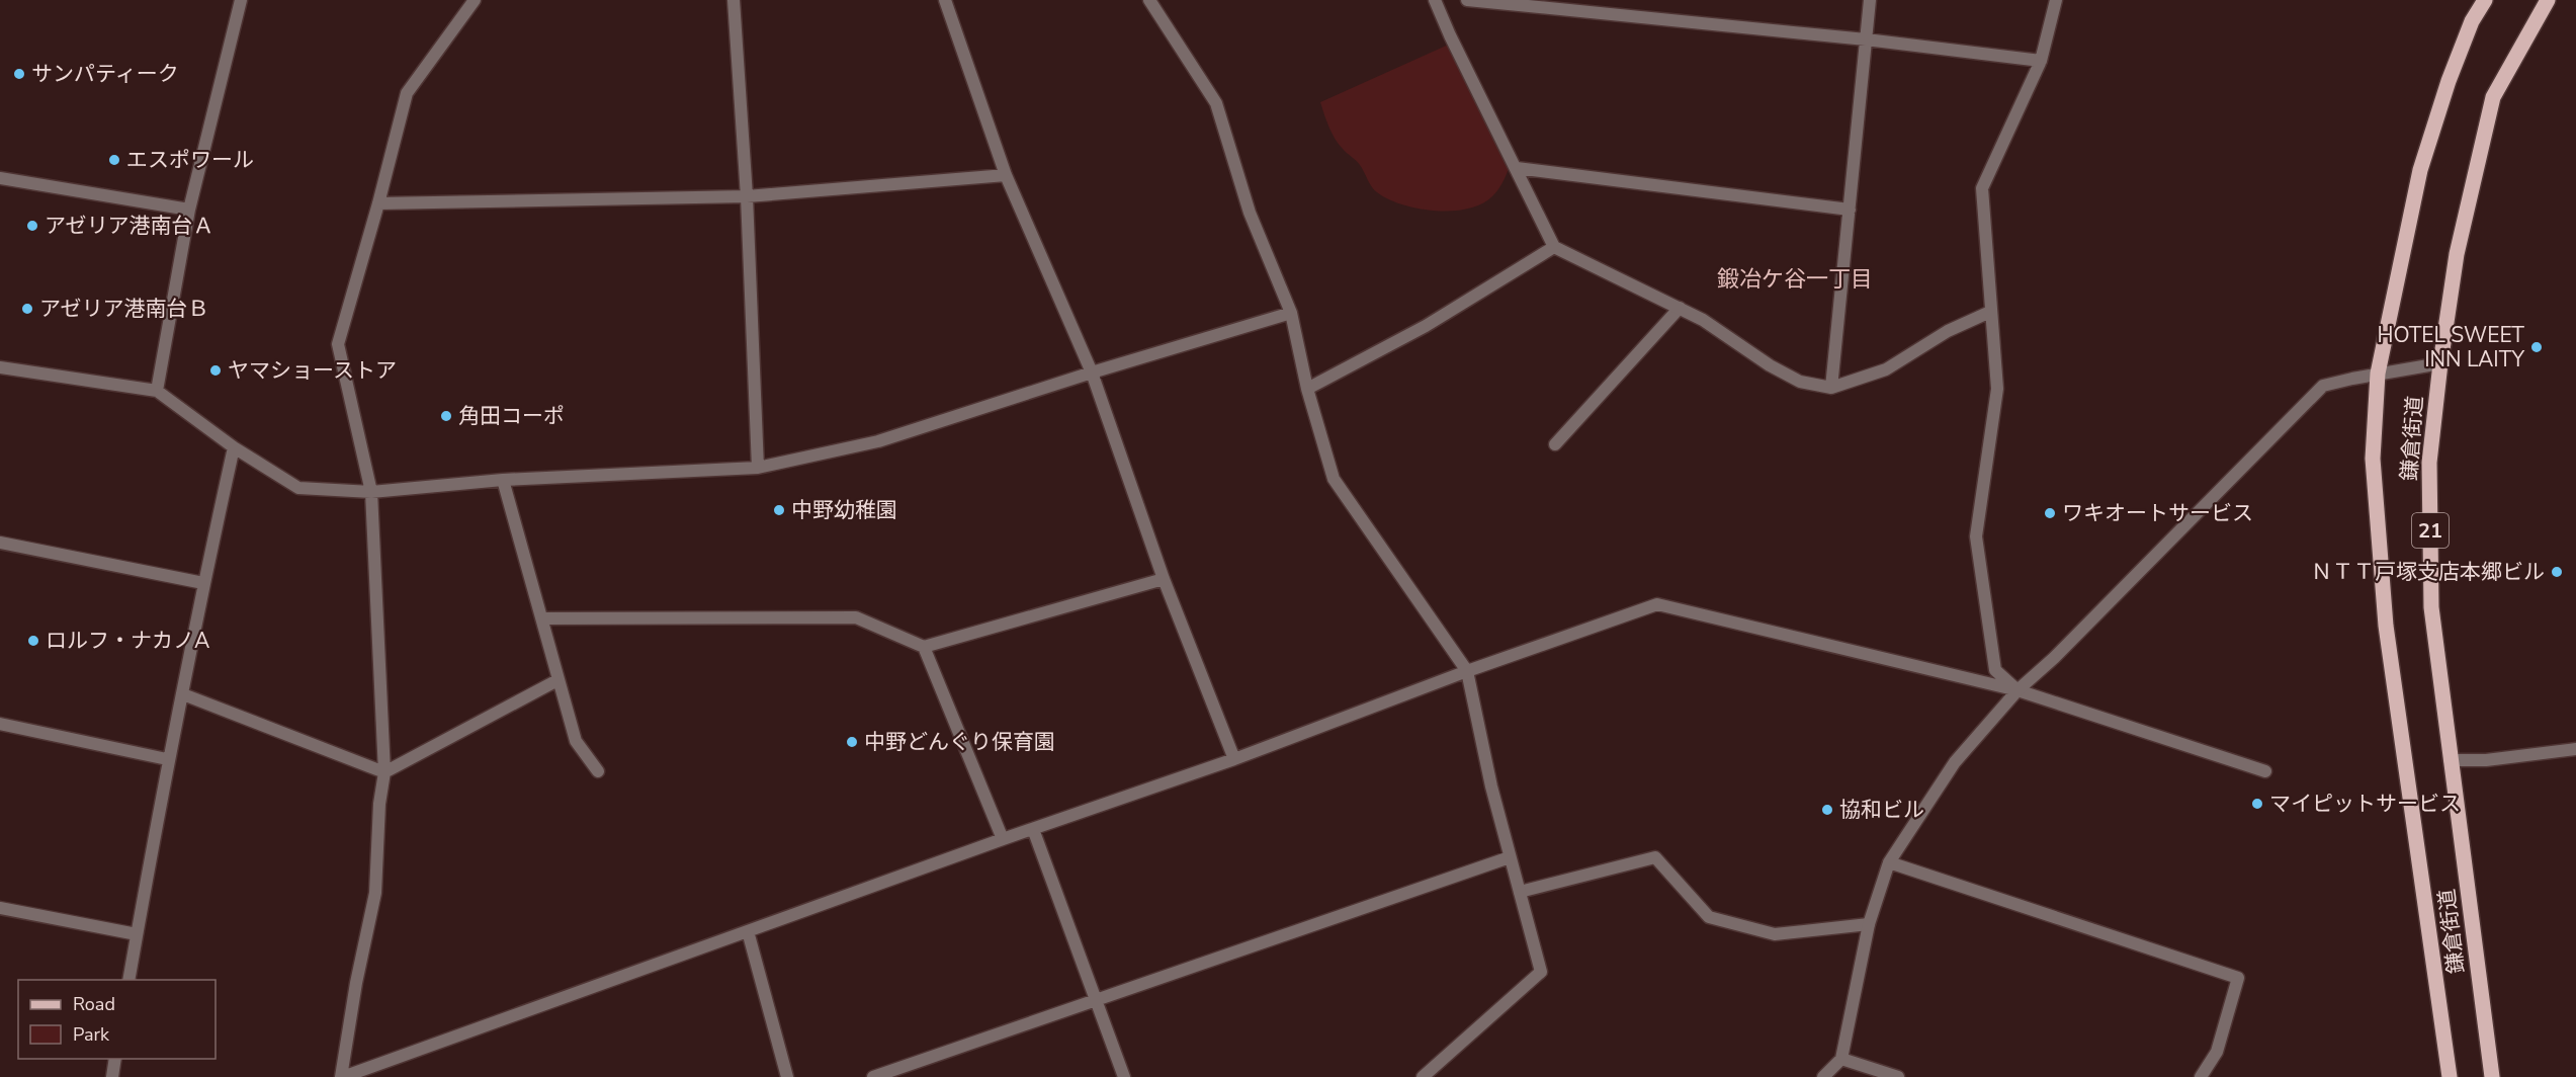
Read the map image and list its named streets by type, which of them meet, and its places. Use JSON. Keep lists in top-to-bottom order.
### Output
{
  "streets": {
    "main road": ["鎌倉街道", "21"]
  },
  "districts": ["鍛冶ケ谷一丁目"],
  "places": [
    "サンパティーク",
    "エスポワール",
    "アゼリア港南台Ａ",
    "アゼリア港南台Ｂ",
    "HOTEL SWEET INN LAITY",
    "ヤマショーストア",
    "角田コーポ",
    "中野幼稚園",
    "ワキオートサービス",
    "ＮＴＴ戸塚支店本郷ビル",
    "ロルフ・ナカノA",
    "中野どんぐり保育園",
    "マイピットサービス",
    "協和ビル"
  ],
  "legend": ["Road", "Park"]
}
